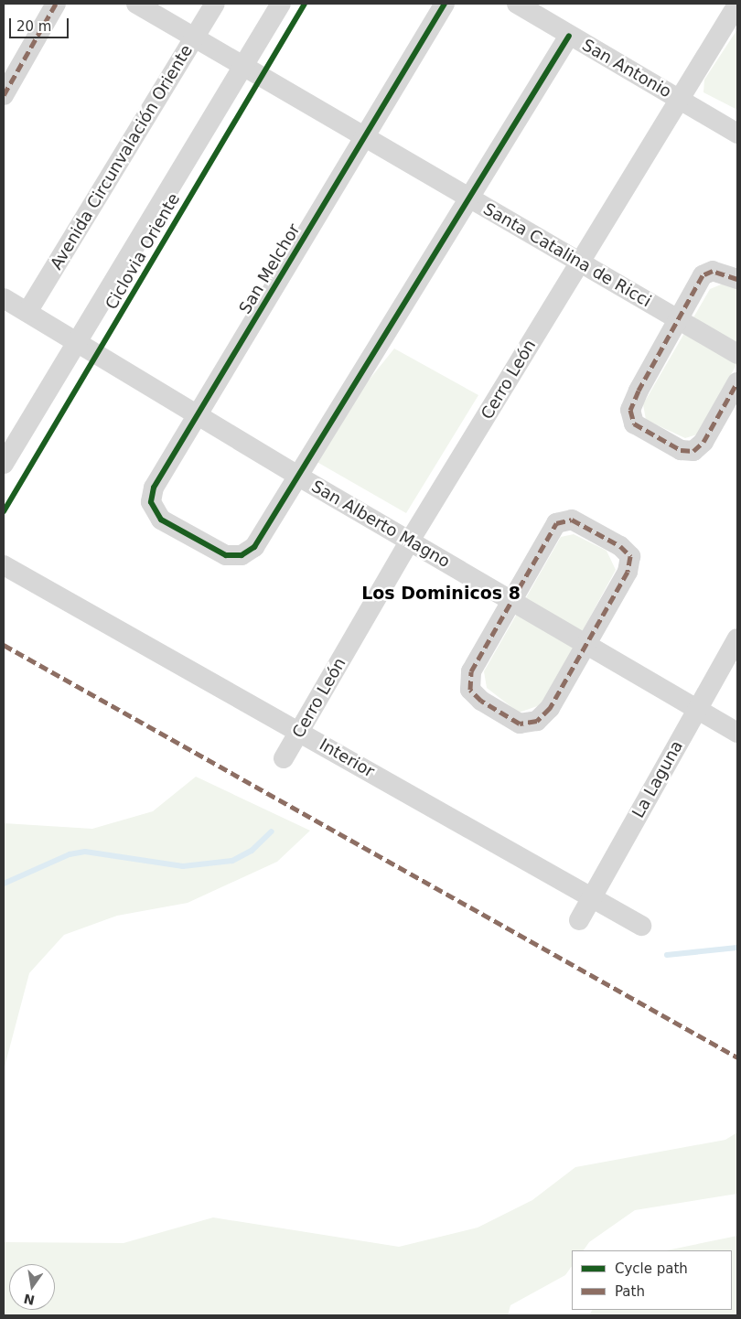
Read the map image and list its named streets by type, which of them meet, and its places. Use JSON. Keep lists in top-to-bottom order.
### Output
{
  "streets": {
    "street": [
      "San Antonio",
      "Avenida Circunvalación Oriente",
      "Santa Catalina de Ricci",
      "San Melchor",
      "Cerro León",
      "San Alberto Magno",
      "Interior",
      "La Laguna"
    ],
    "cycle path": ["Ciclovia Oriente"]
  },
  "crossings": [
    ["San Antonio", "San Melchor"],
    ["San Antonio", "Cerro León"],
    ["Avenida Circunvalación Oriente", "Santa Catalina de Ricci"],
    ["Avenida Circunvalación Oriente", "San Alberto Magno"],
    ["Santa Catalina de Ricci", "San Melchor"],
    ["Santa Catalina de Ricci", "Cerro León"],
    ["San Melchor", "San Alberto Magno"],
    ["Cerro León", "San Alberto Magno"],
    ["Cerro León", "Interior"],
    ["San Alberto Magno", "La Laguna"],
    ["Interior", "La Laguna"]
  ],
  "districts": ["Los Dominicos 8"],
  "legend": ["Cycle path", "Path"],
  "scale_bar": "20 m",
  "north": "bottom"
}
